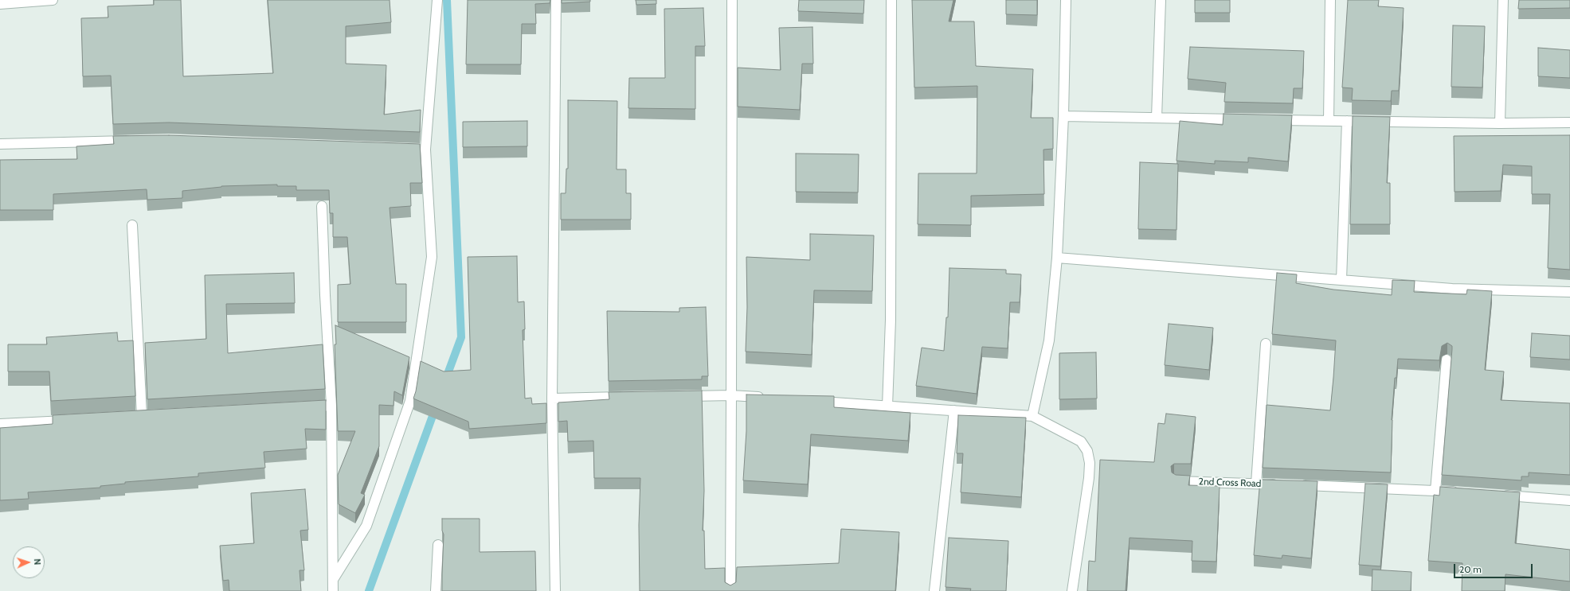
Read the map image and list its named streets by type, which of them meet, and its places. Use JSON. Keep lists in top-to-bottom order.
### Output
{
  "streets": {
    "street": ["2nd Cross Road"]
  },
  "scale_bar": "20 m",
  "north": "right"
}
